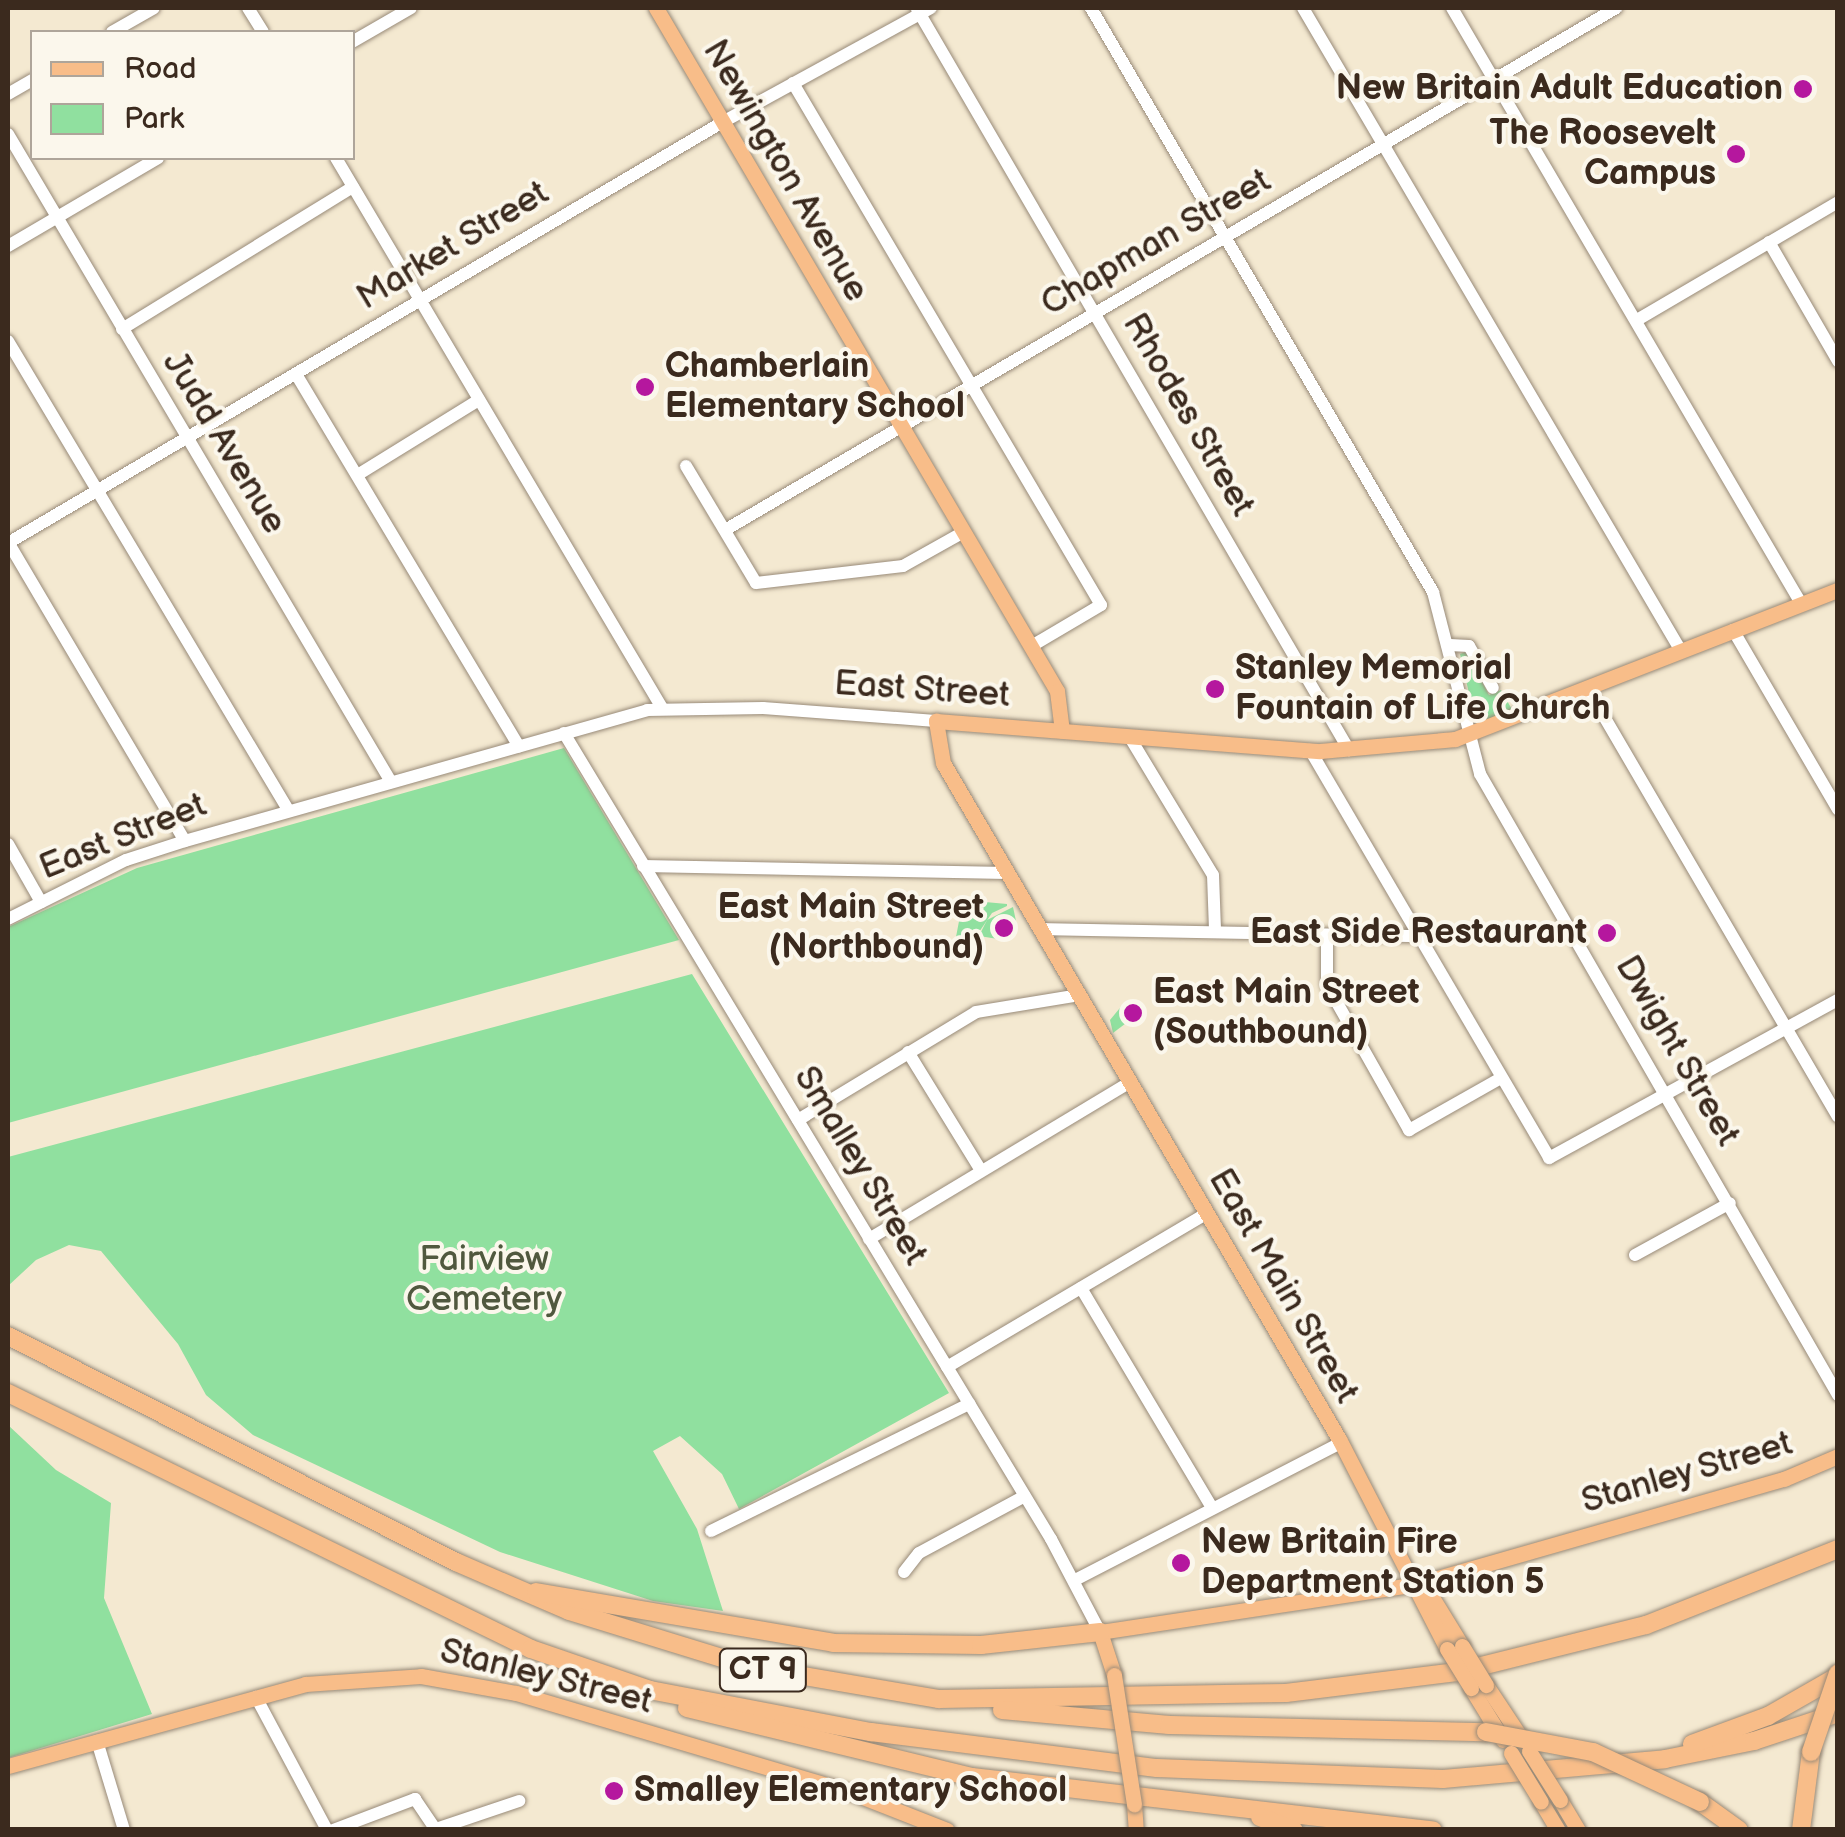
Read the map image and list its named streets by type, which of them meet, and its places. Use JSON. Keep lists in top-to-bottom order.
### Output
{
  "streets": {
    "highway": ["CT 9"],
    "main road": [
      "Newington Avenue",
      "East Street",
      "East Main Street",
      "Stanley Street"
    ],
    "street": [
      "Chapman Street",
      "Market Street",
      "Rhodes Street",
      "Judd Avenue",
      "Dwight Street",
      "Smalley Street"
    ]
  },
  "crossings": [
    ["Newington Avenue", "Chapman Street"],
    ["Newington Avenue", "Market Street"],
    ["Newington Avenue", "East Street"],
    ["Chapman Street", "Rhodes Street"],
    ["Chapman Street", "Dwight Street"],
    ["Market Street", "Rhodes Street"],
    ["Market Street", "Judd Avenue"],
    ["Rhodes Street", "East Street"],
    ["Judd Avenue", "East Street"],
    ["East Street", "Dwight Street"],
    ["East Street", "Smalley Street"],
    ["East Street", "East Main Street"],
    ["Smalley Street", "Stanley Street"],
    ["East Main Street", "Stanley Street"]
  ],
  "parks": ["Fairview Cemetery"],
  "places": [
    "New Britain Adult Education",
    "The Roosevelt Campus",
    "Chamberlain Elementary School",
    "Stanley Memorial Fountain of Life Church",
    "East Main Street (Northbound)",
    "East Side Restaurant",
    "East Main Street (Southbound)",
    "New Britain Fire Department Station 5",
    "Smalley Elementary School"
  ],
  "legend": ["Road", "Park"]
}
